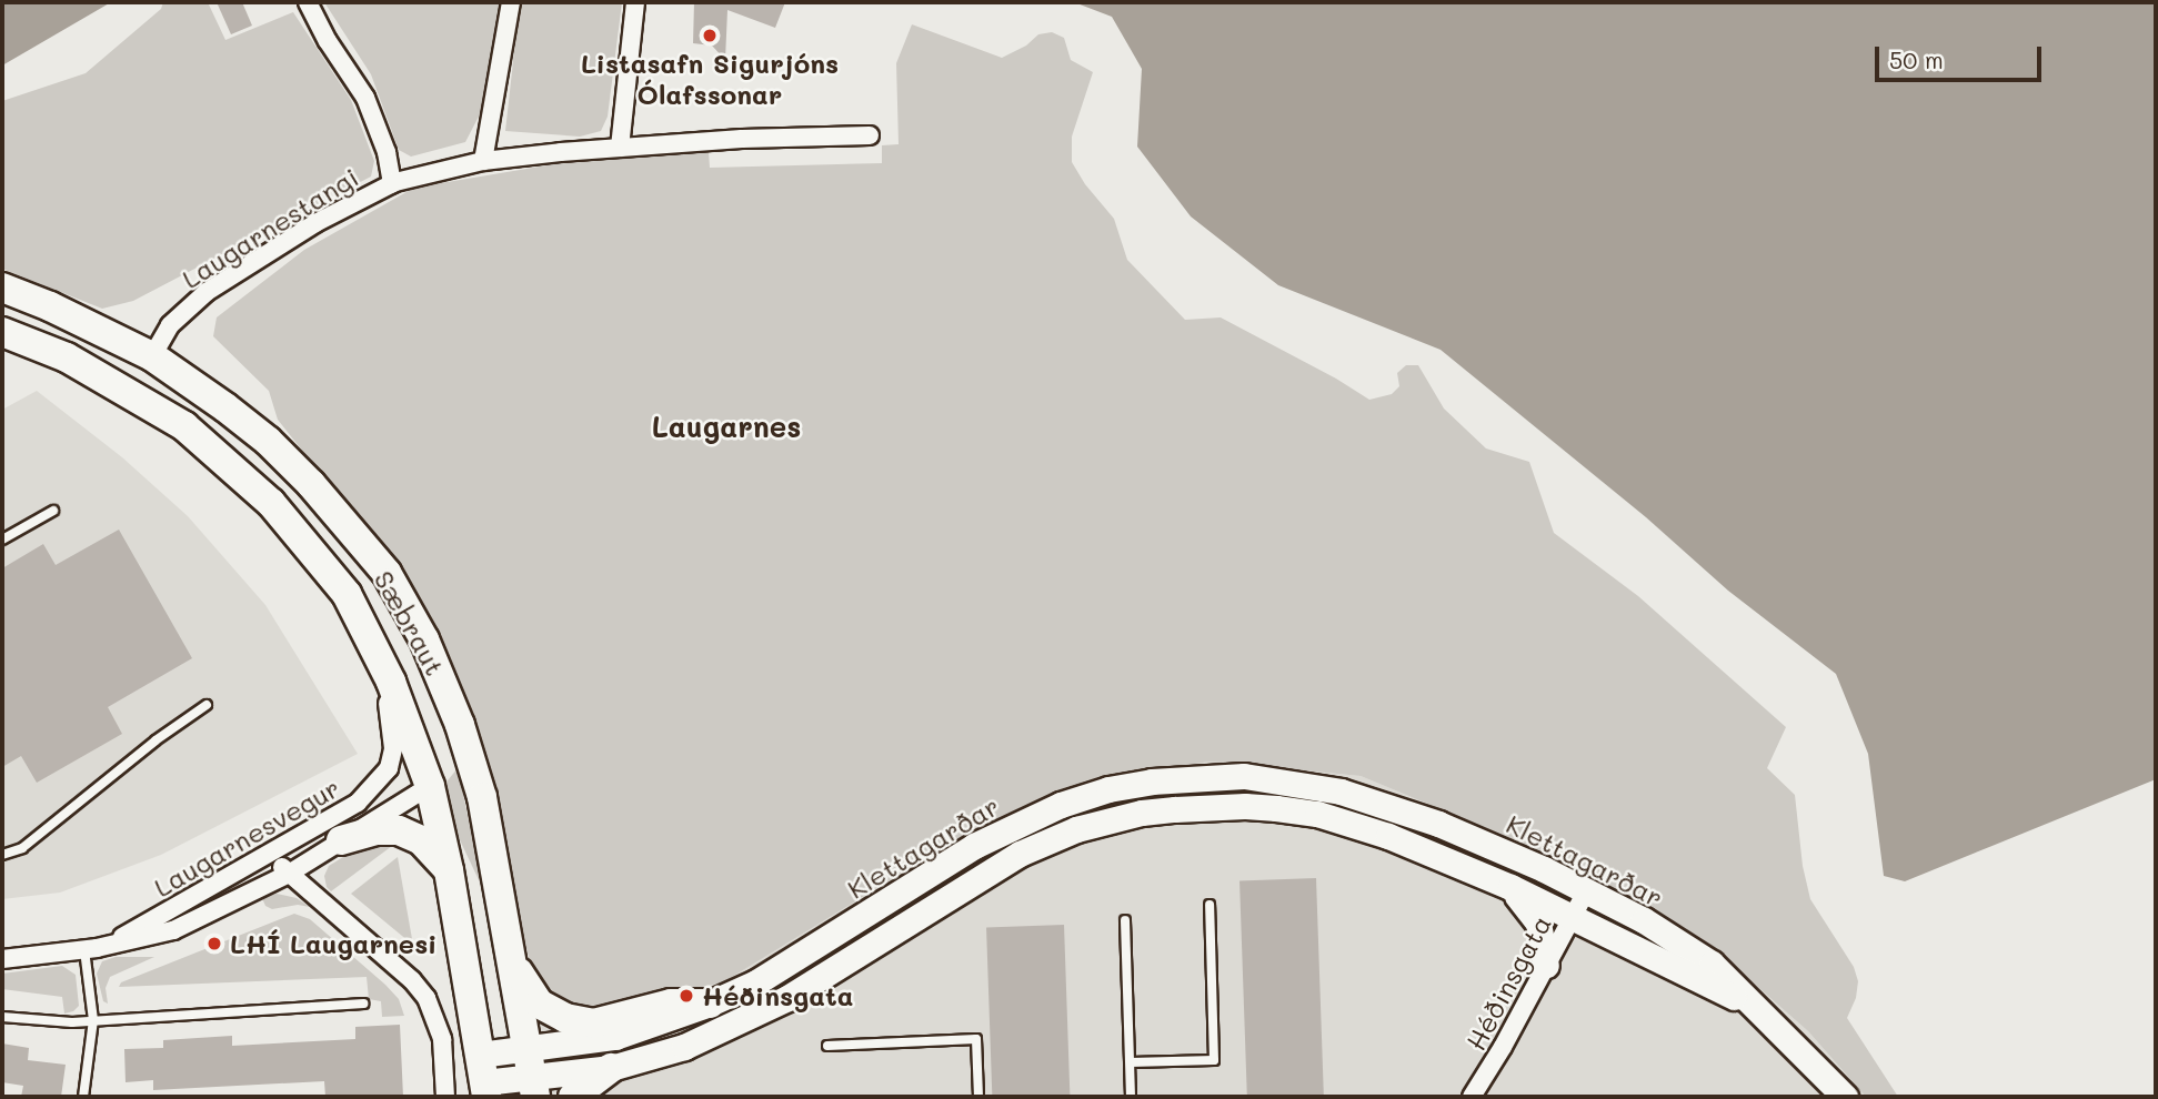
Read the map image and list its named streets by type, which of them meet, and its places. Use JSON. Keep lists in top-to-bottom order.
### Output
{
  "streets": {
    "main road": ["Sæbraut", "Klettagarðar"],
    "street": ["Laugarnestangi", "Laugarnesvegur", "Héðinsgata"]
  },
  "crossings": [
    ["Laugarnestangi", "Sæbraut"],
    ["Sæbraut", "Laugarnesvegur"],
    ["Sæbraut", "Klettagarðar"],
    ["Klettagarðar", "Héðinsgata"]
  ],
  "districts": ["Laugarnes"],
  "places": ["Listasafn Sigurjóns Ólafssonar", "LHÍ Laugarnesi", "Héðinsgata"],
  "scale_bar": "50 m"
}
